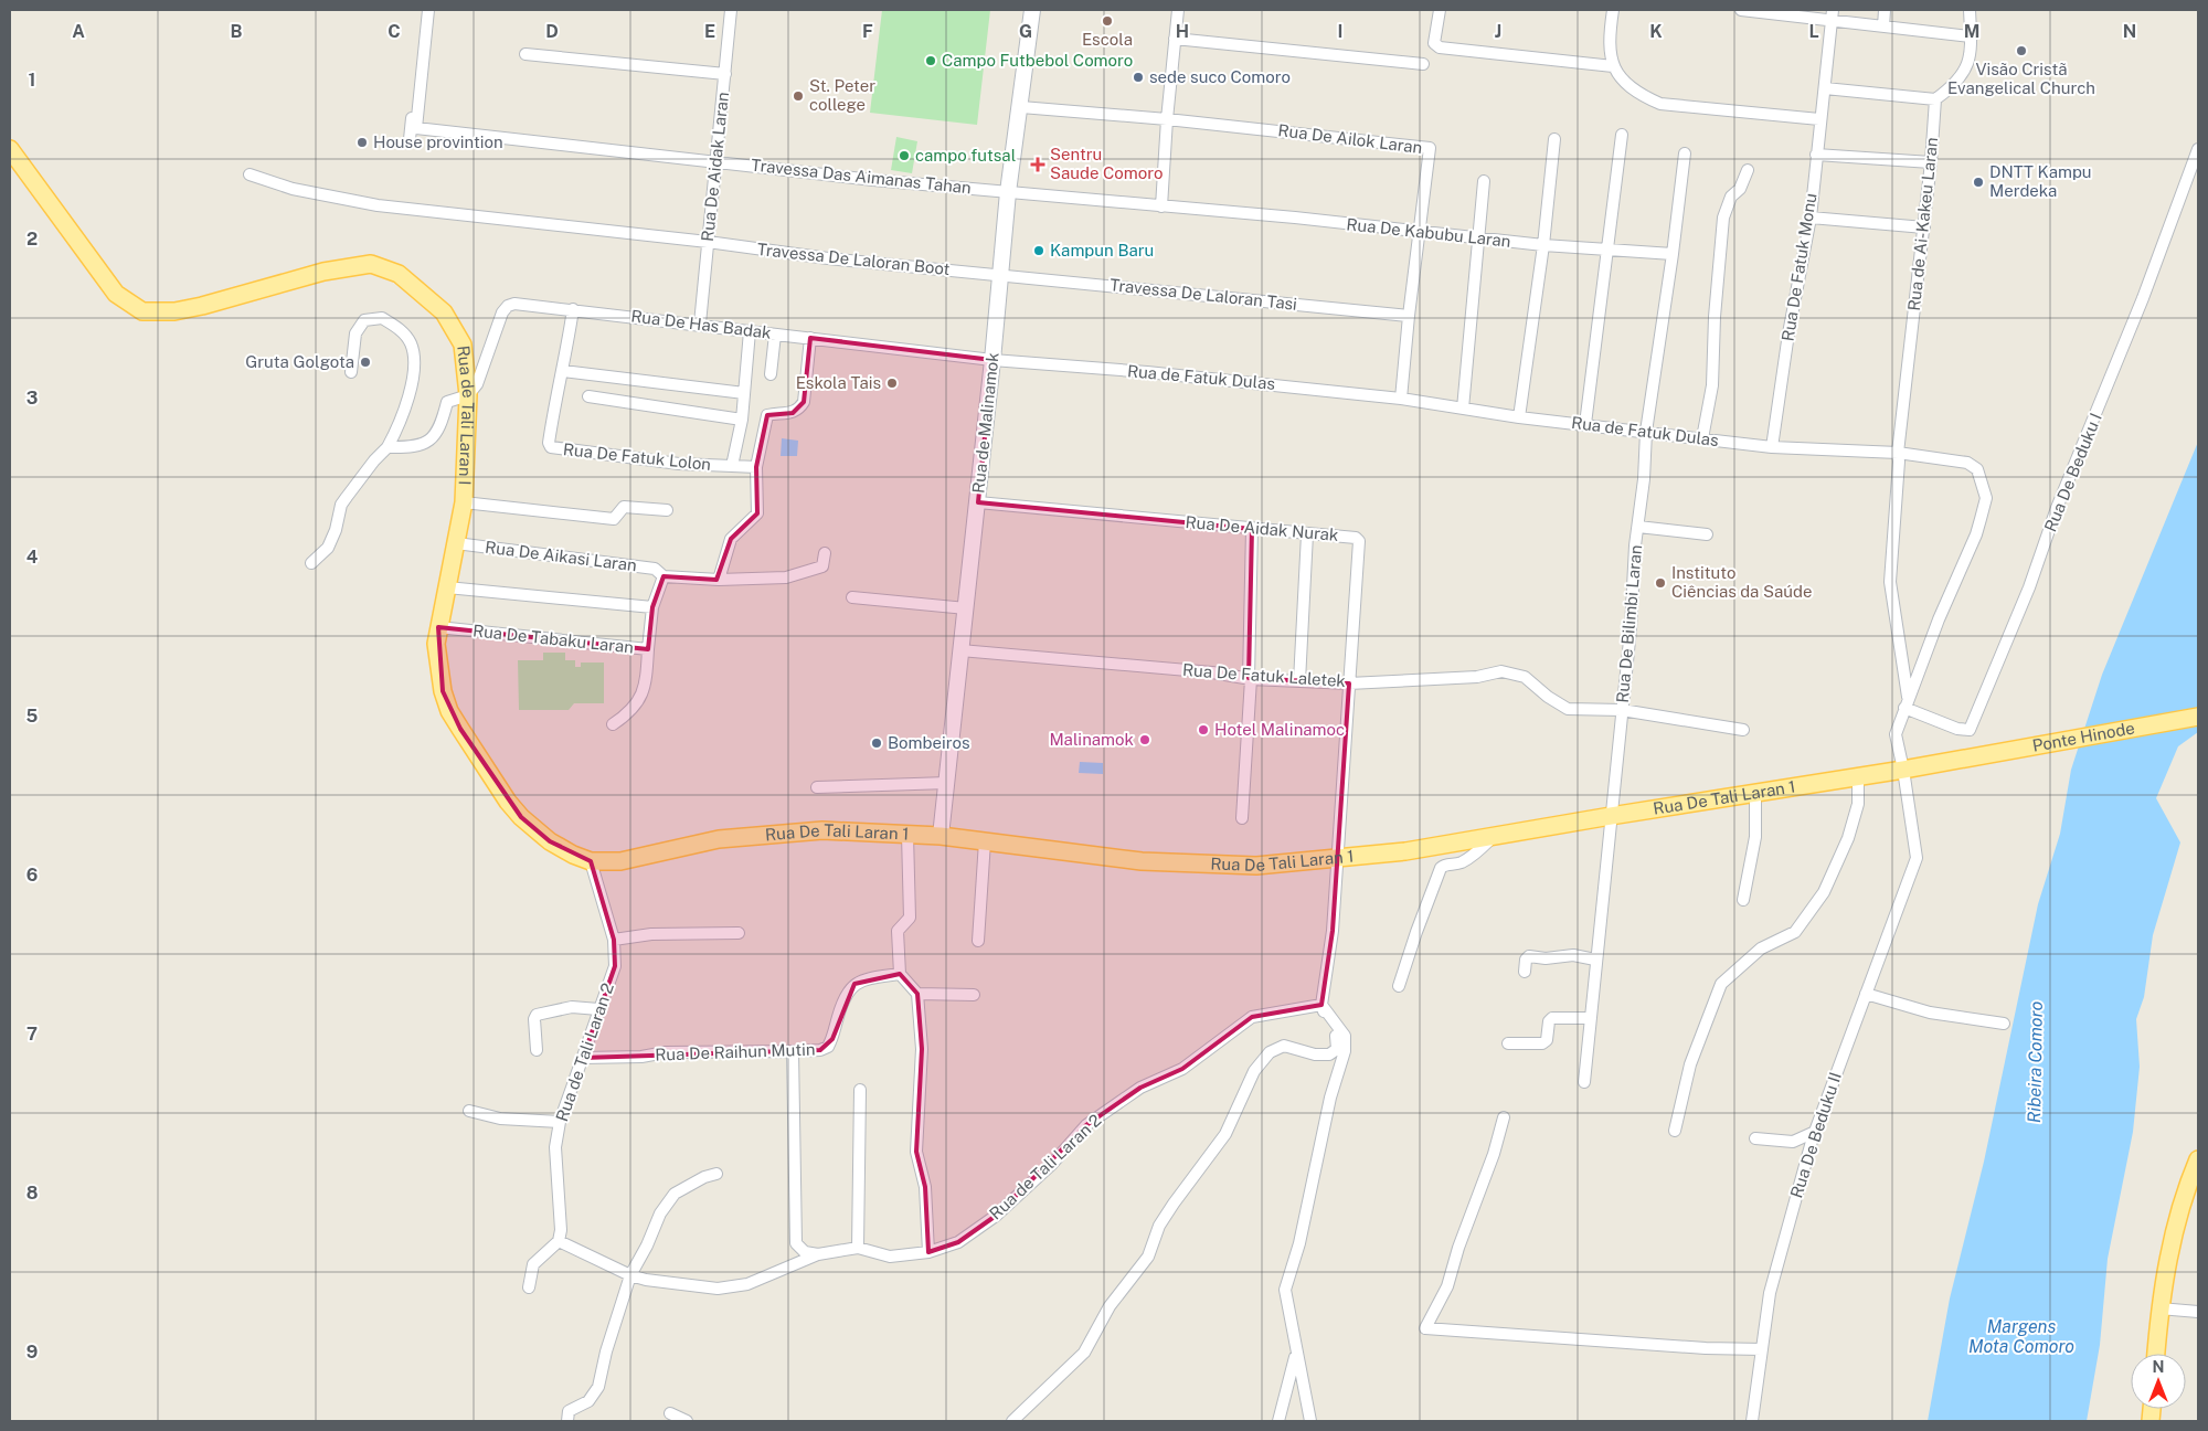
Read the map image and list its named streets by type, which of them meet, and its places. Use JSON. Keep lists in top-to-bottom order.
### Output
{
  "streets": {
    "main road": ["Rua de Tali Laran I", "Ponte Hinode", "Rua De Tali Laran 1"],
    "street": [
      "Rua De Ailok Laran",
      "Rua De Aidak Laran",
      "Travessa Das Aimanas Tahan",
      "Rua de Ai-Kakeu Laran",
      "Rua De Kabubu Laran",
      "Travessa De Laloran Boot",
      "Rua De Fatuk Monu",
      "Travessa De Laloran Tasi",
      "Rua De Has Badak",
      "Rua de Fatuk Dulas",
      "Rua de Malinamok",
      "Rua De Fatuk Lolon",
      "Rua De Beduku I",
      "Rua De Aidak Nurak",
      "Rua De Aikasi Laran",
      "Rua De Bilimbi Laran",
      "Rua De Tabaku Laran",
      "Rua De Fatuk Laletek",
      "Rua de Tali Laran 2",
      "Rua De Raihun Mutin",
      "Rua De Beduku II"
    ]
  },
  "crossings": [
    ["Rua De Ailok Laran", "Rua De Kabubu Laran"],
    ["Rua De Ailok Laran", "Travessa De Laloran Tasi"],
    ["Rua De Ailok Laran", "Rua de Fatuk Dulas"],
    ["Rua De Ailok Laran", "Rua de Malinamok"],
    ["Rua De Aidak Laran", "Travessa Das Aimanas Tahan"],
    ["Rua De Aidak Laran", "Travessa De Laloran Boot"],
    ["Rua De Aidak Laran", "Rua De Has Badak"],
    ["Travessa Das Aimanas Tahan", "Rua De Kabubu Laran"],
    ["Travessa Das Aimanas Tahan", "Rua de Malinamok"],
    ["Rua de Ai-Kakeu Laran", "Rua de Fatuk Dulas"],
    ["Rua de Ai-Kakeu Laran", "Rua De Beduku I"],
    ["Rua De Kabubu Laran", "Rua de Malinamok"],
    ["Travessa De Laloran Boot", "Travessa De Laloran Tasi"],
    ["Travessa De Laloran Boot", "Rua de Malinamok"],
    ["Rua De Fatuk Monu", "Rua de Fatuk Dulas"],
    ["Travessa De Laloran Tasi", "Rua de Malinamok"],
    ["Rua De Has Badak", "Rua de Fatuk Dulas"],
    ["Rua De Has Badak", "Rua de Tali Laran I"],
    ["Rua De Has Badak", "Rua de Malinamok"],
    ["Rua De Has Badak", "Rua De Fatuk Lolon"],
    ["Rua de Fatuk Dulas", "Rua de Malinamok"],
    ["Rua de Fatuk Dulas", "Rua De Beduku I"],
    ["Rua de Fatuk Dulas", "Rua De Bilimbi Laran"],
    ["Rua de Fatuk Dulas", "Rua De Tali Laran 1"],
    ["Rua de Fatuk Dulas", "Rua De Beduku II"],
    ["Rua de Tali Laran I", "Rua De Aikasi Laran"],
    ["Rua de Tali Laran I", "Rua De Tabaku Laran"],
    ["Rua de Tali Laran I", "Rua De Tali Laran 1"],
    ["Rua de Tali Laran I", "Rua de Tali Laran 2"],
    ["Rua de Malinamok", "Rua De Aidak Nurak"],
    ["Rua de Malinamok", "Rua De Fatuk Laletek"],
    ["Rua de Malinamok", "Rua De Tali Laran 1"],
    ["Rua De Aidak Nurak", "Rua De Fatuk Laletek"],
    ["Rua De Aidak Nurak", "Rua De Tali Laran 1"],
    ["Rua De Aidak Nurak", "Rua de Tali Laran 2"],
    ["Rua De Aikasi Laran", "Rua De Tabaku Laran"],
    ["Rua De Bilimbi Laran", "Rua De Fatuk Laletek"],
    ["Rua De Bilimbi Laran", "Rua De Tali Laran 1"],
    ["Ponte Hinode", "Rua De Tali Laran 1"],
    ["Rua De Tali Laran 1", "Rua de Tali Laran 2"],
    ["Rua de Tali Laran 2", "Rua De Raihun Mutin"]
  ],
  "water": ["Ribeira Comoro", "Margens Mota Comoro"],
  "places": {
    "other": [
      "Escola",
      "Visão Cristã Evangelical Church",
      "Campo Futbebol Comoro",
      "sede suco Comoro",
      "St. Peter college",
      "House provintion",
      "campo futsal",
      "DNTT Kampu Merdeka",
      "Kampun Baru",
      "Gruta Golgota",
      "Eskola Tais",
      "Instituto Ciências da Saúde",
      "Hotel Malinamoc",
      "Malinamok",
      "Bombeiros"
    ],
    "health": ["Sentru Saude Comoro"]
  },
  "north": "top",
  "grid": {
    "columns": [
      "A",
      "B",
      "C",
      "D",
      "E",
      "F",
      "G",
      "H",
      "I",
      "J",
      "K",
      "L",
      "M",
      "N"
    ],
    "rows": [
      "1",
      "2",
      "3",
      "4",
      "5",
      "6",
      "7",
      "8",
      "9"
    ]
  }
}
